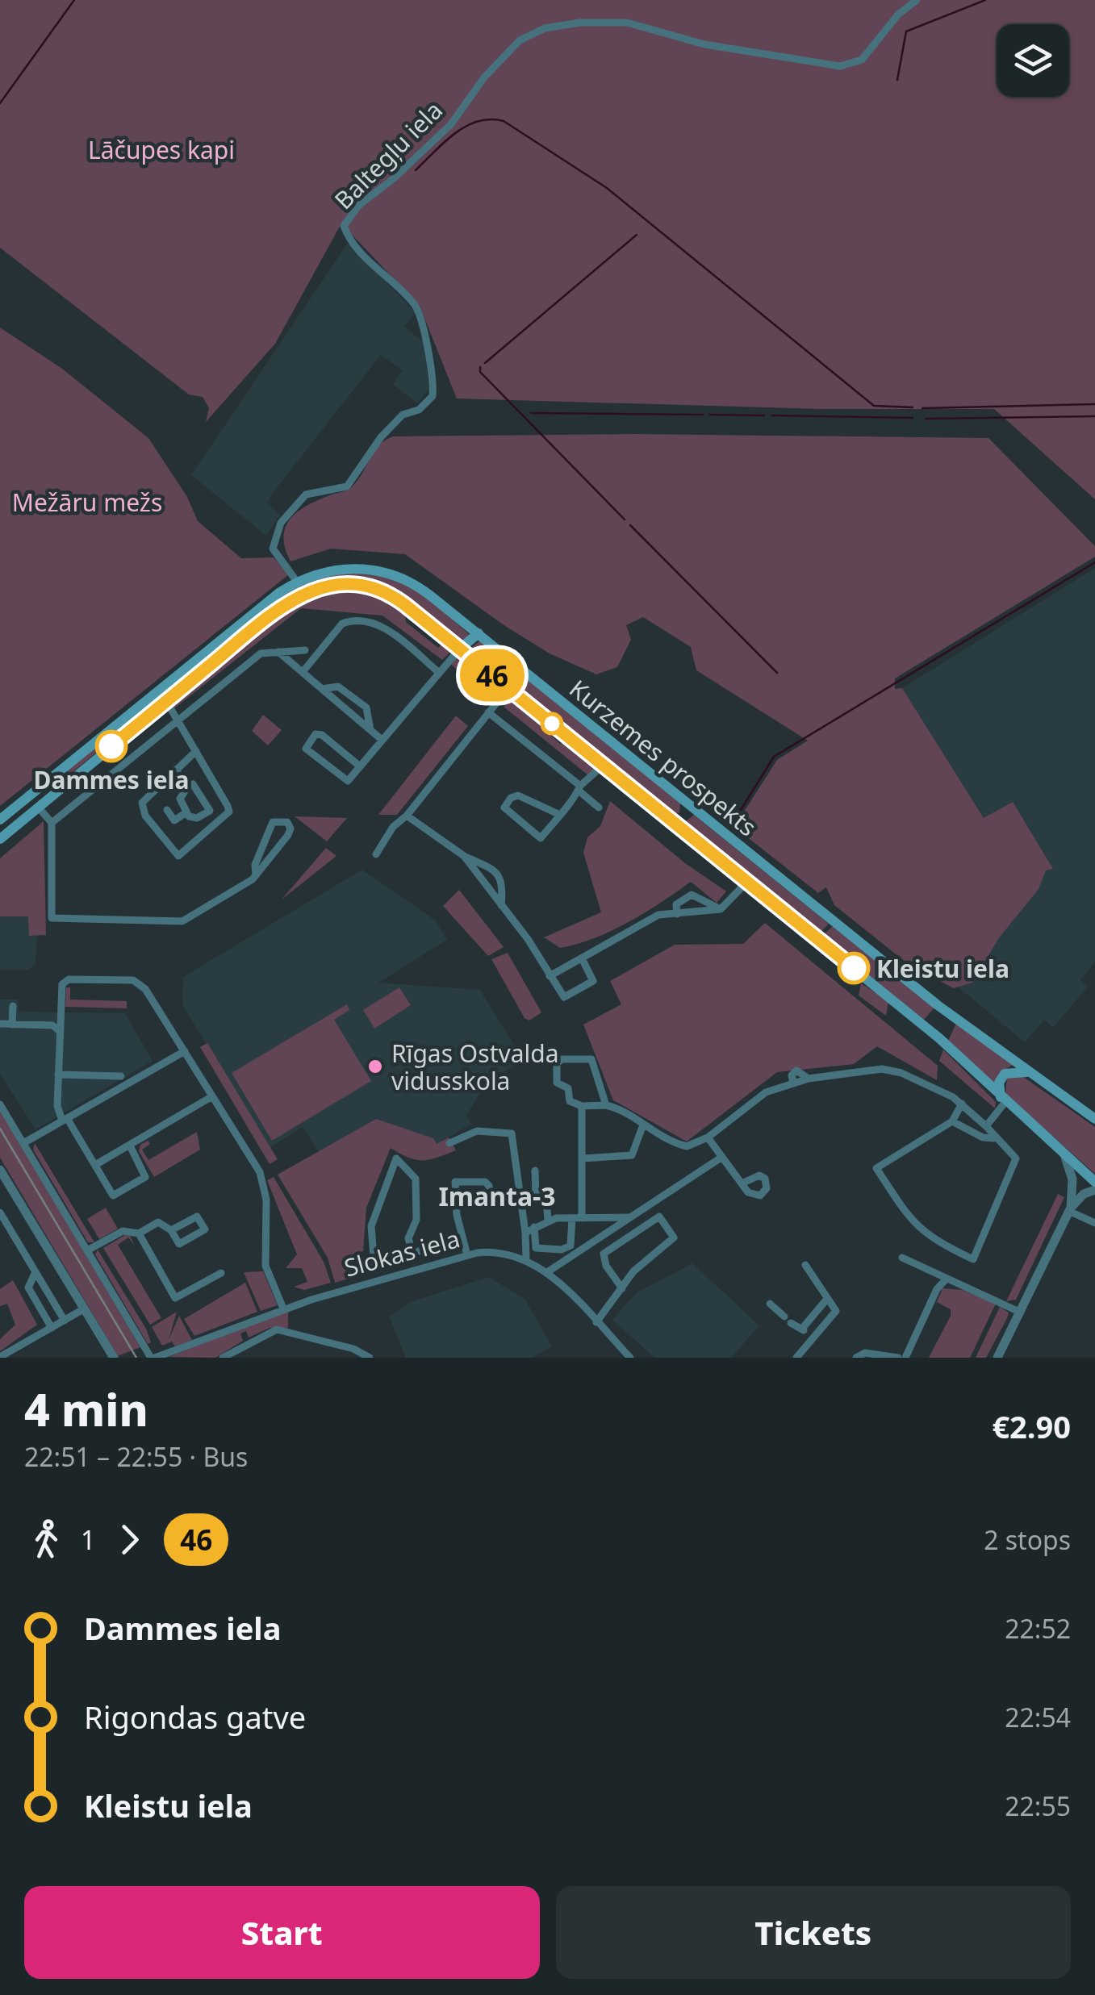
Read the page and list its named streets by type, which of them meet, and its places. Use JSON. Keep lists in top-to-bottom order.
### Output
{
  "streets": {
    "main road": ["Kurzemes prospekts"],
    "street": ["Baltegļu iela", "Slokas iela"]
  },
  "crossings": [
    ["Baltegļu iela", "Kurzemes prospekts"]
  ],
  "districts": ["Imanta-3"],
  "parks": ["Lāčupes kapi", "Mežāru mežs"],
  "places": ["Dammes iela", "Kleistu iela", "Rīgas Ostvalda vidusskola"],
  "lines": ["bus line 46"],
  "page": {
    "on_map": "46",
    "heading": ["4 min", "22:51 – 22:55 · Bus", "€2.90"],
    "legs": ["1", "46", "2 stops"],
    "list": [
      {
        "name": "Dammes iela",
        "value": "22:52"
      },
      {
        "name": "Rigondas gatve",
        "value": "22:54"
      },
      {
        "name": "Kleistu iela",
        "value": "22:55"
      }
    ],
    "buttons": ["Start", "Tickets"]
  }
}
